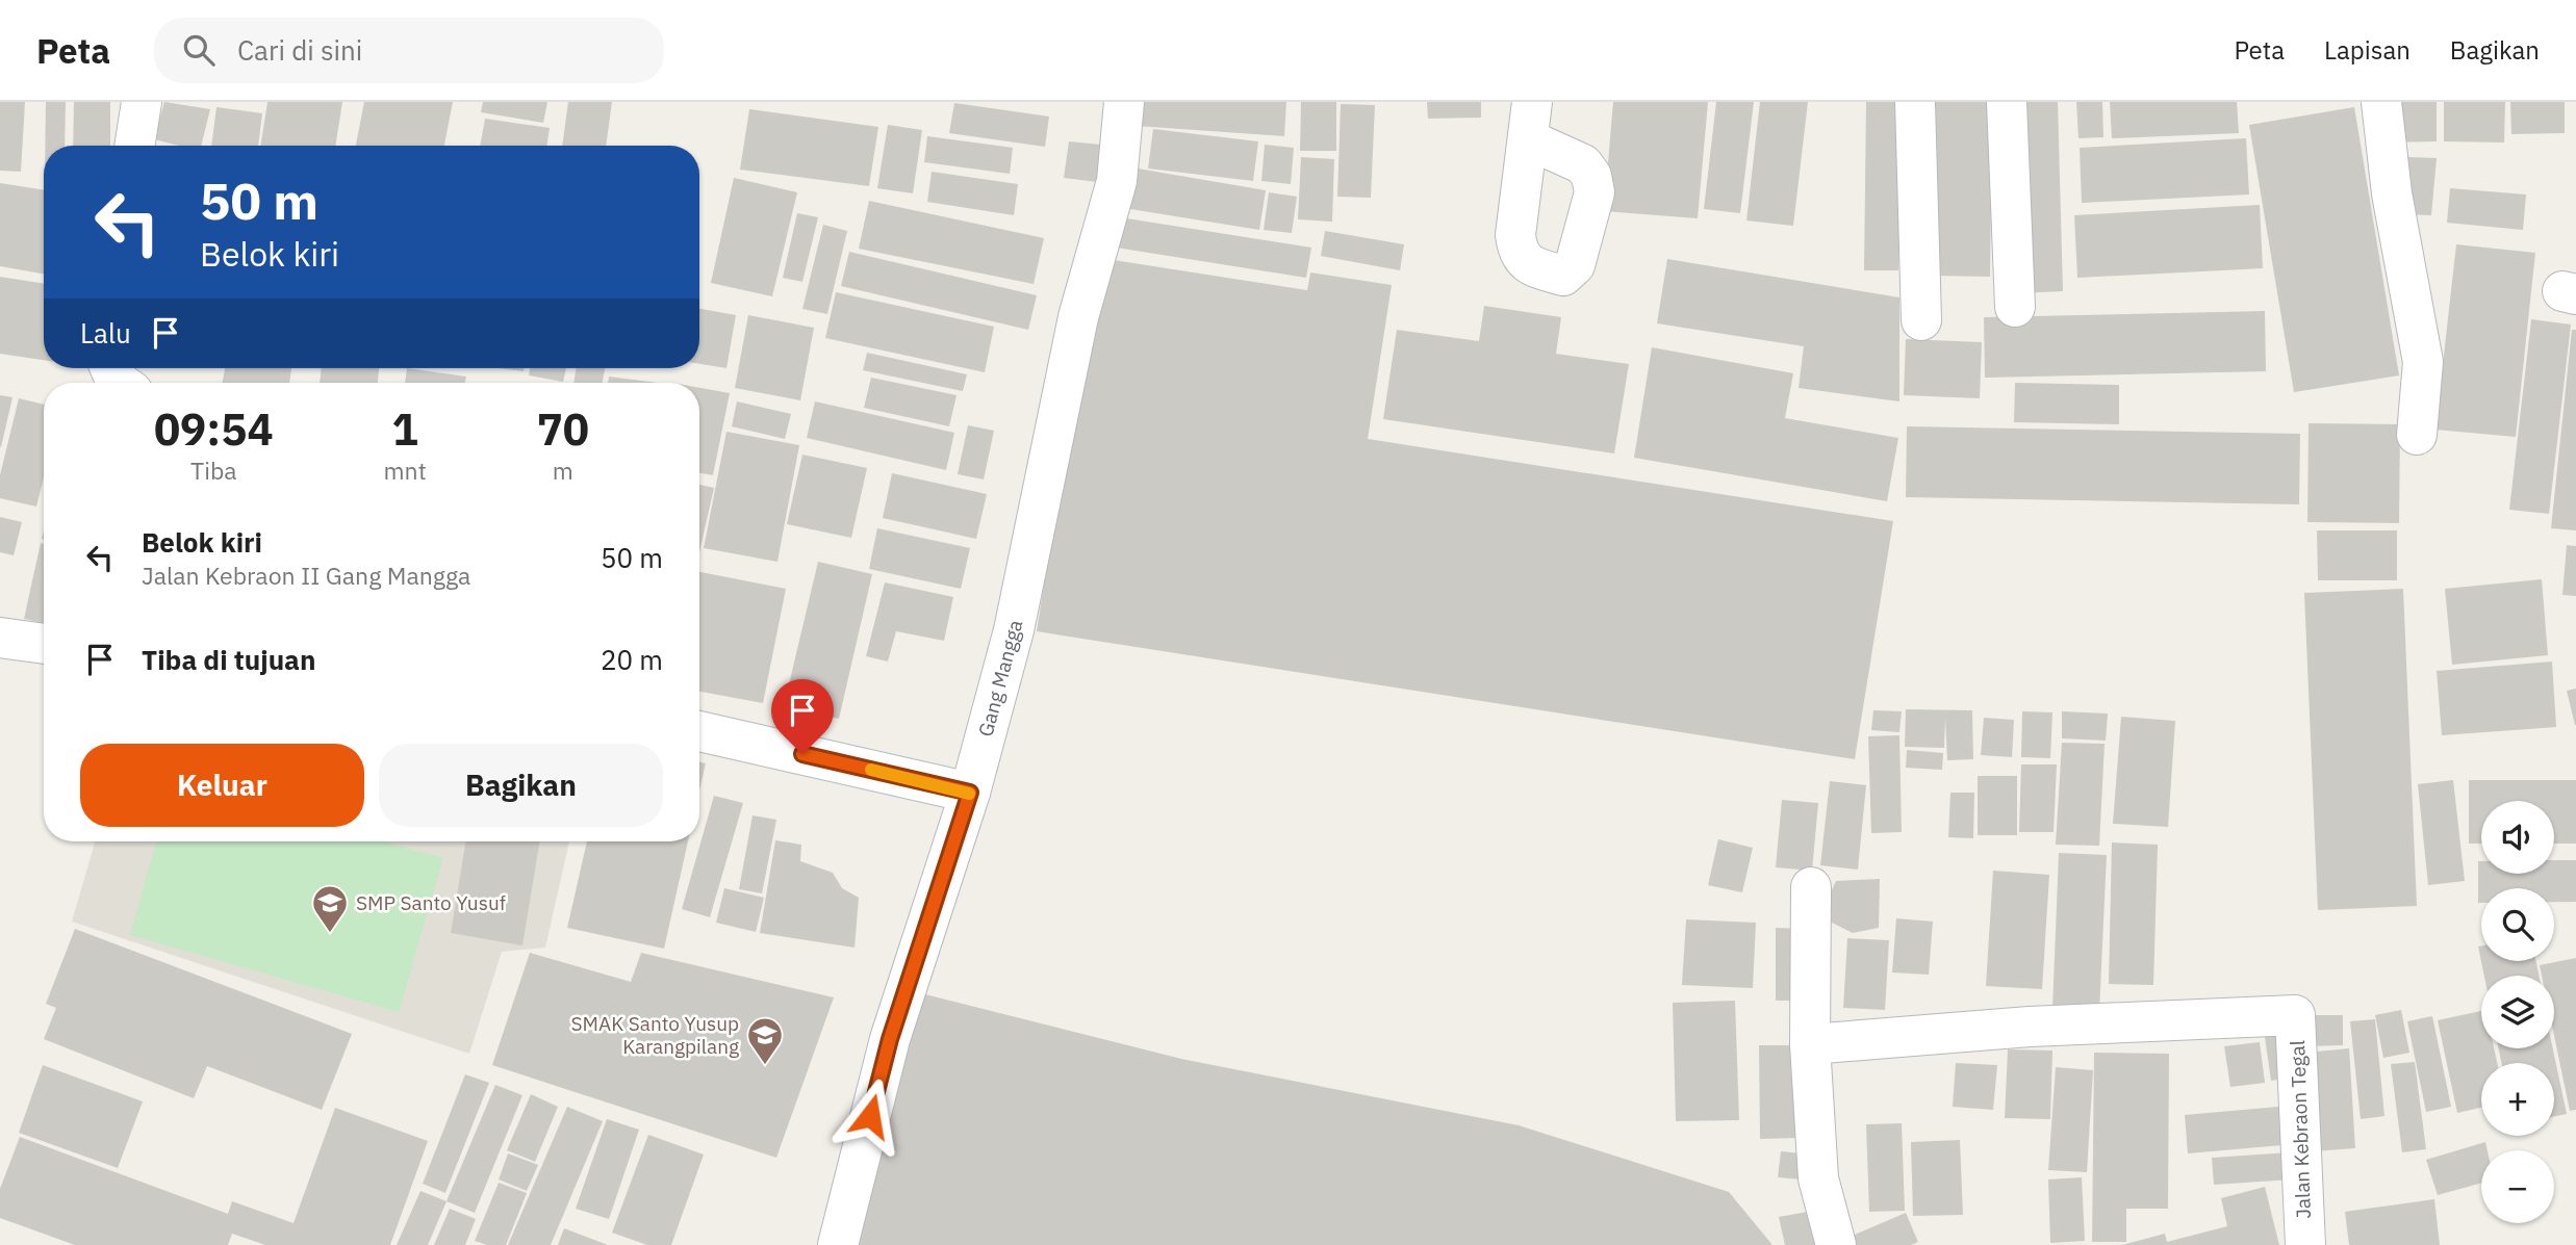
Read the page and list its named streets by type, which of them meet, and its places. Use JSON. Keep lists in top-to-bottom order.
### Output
{
  "streets": {
    "street": ["Gang Mangga", "Jalan Kebraon Tegal"]
  },
  "places": {
    "school or university": ["SMP Santo Yusuf", "SMAK Santo Yusup Karangpilang"]
  },
  "page": {
    "header": "Peta",
    "search": "Cari di sini",
    "nav": ["Peta", "Lapisan", "Bagikan"],
    "turn": ["50 m", "Belok kiri"],
    "then": "Lalu",
    "eta": [
      "09:54",
      "Tiba",
      "1",
      "mnt",
      "70",
      "m"
    ],
    "list": [
      {
        "name": "Belok kiri",
        "note": "Jalan Kebraon II Gang Mangga",
        "value": "50 m"
      },
      {
        "name": "Tiba di tujuan",
        "value": "20 m"
      }
    ],
    "buttons": ["Keluar", "Bagikan"],
    "map_buttons": ["+", "−"]
  }
}
